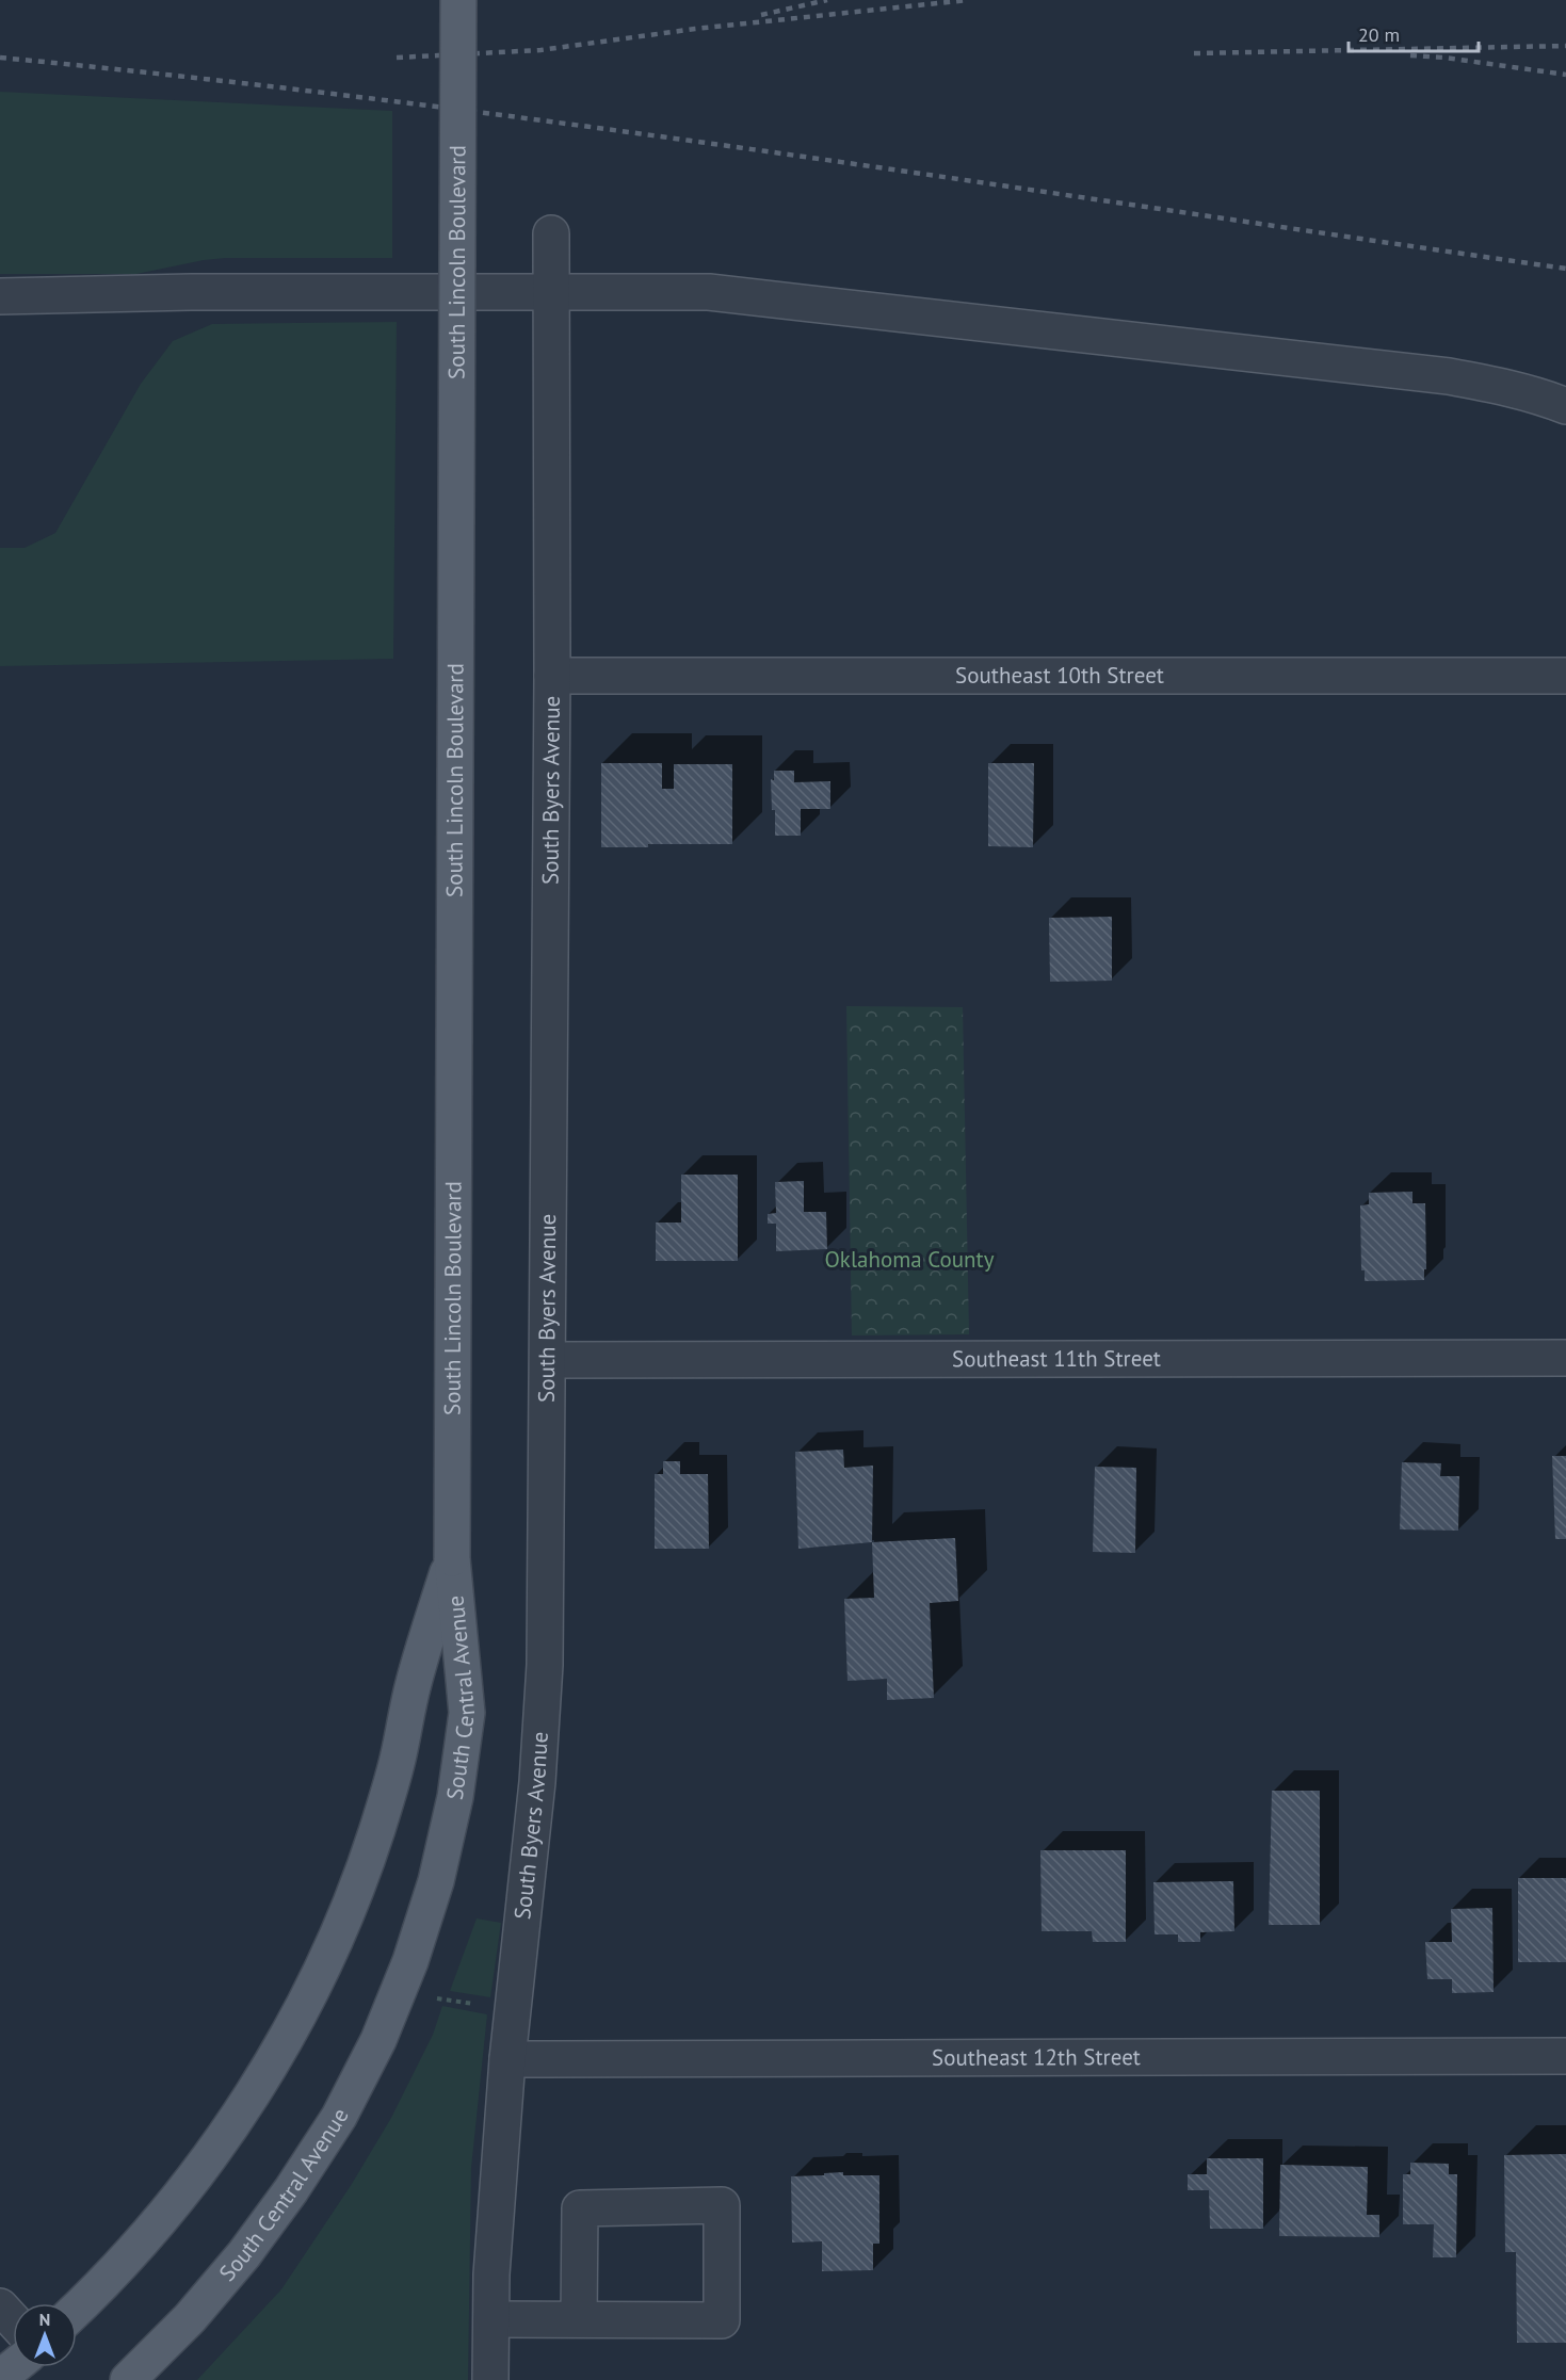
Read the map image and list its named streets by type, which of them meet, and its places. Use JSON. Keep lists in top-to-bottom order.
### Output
{
  "streets": {
    "main road": ["South Lincoln Boulevard", "South Central Avenue"],
    "street": [
      "Southeast 10th Street",
      "South Byers Avenue",
      "Southeast 11th Street",
      "Southeast 12th Street"
    ]
  },
  "crossings": [
    ["South Lincoln Boulevard", "South Central Avenue"],
    ["Southeast 10th Street", "South Byers Avenue"],
    ["South Byers Avenue", "Southeast 11th Street"],
    ["South Byers Avenue", "Southeast 12th Street"]
  ],
  "parks": ["Oklahoma County"],
  "scale_bar": "20 m",
  "north": "top"
}
